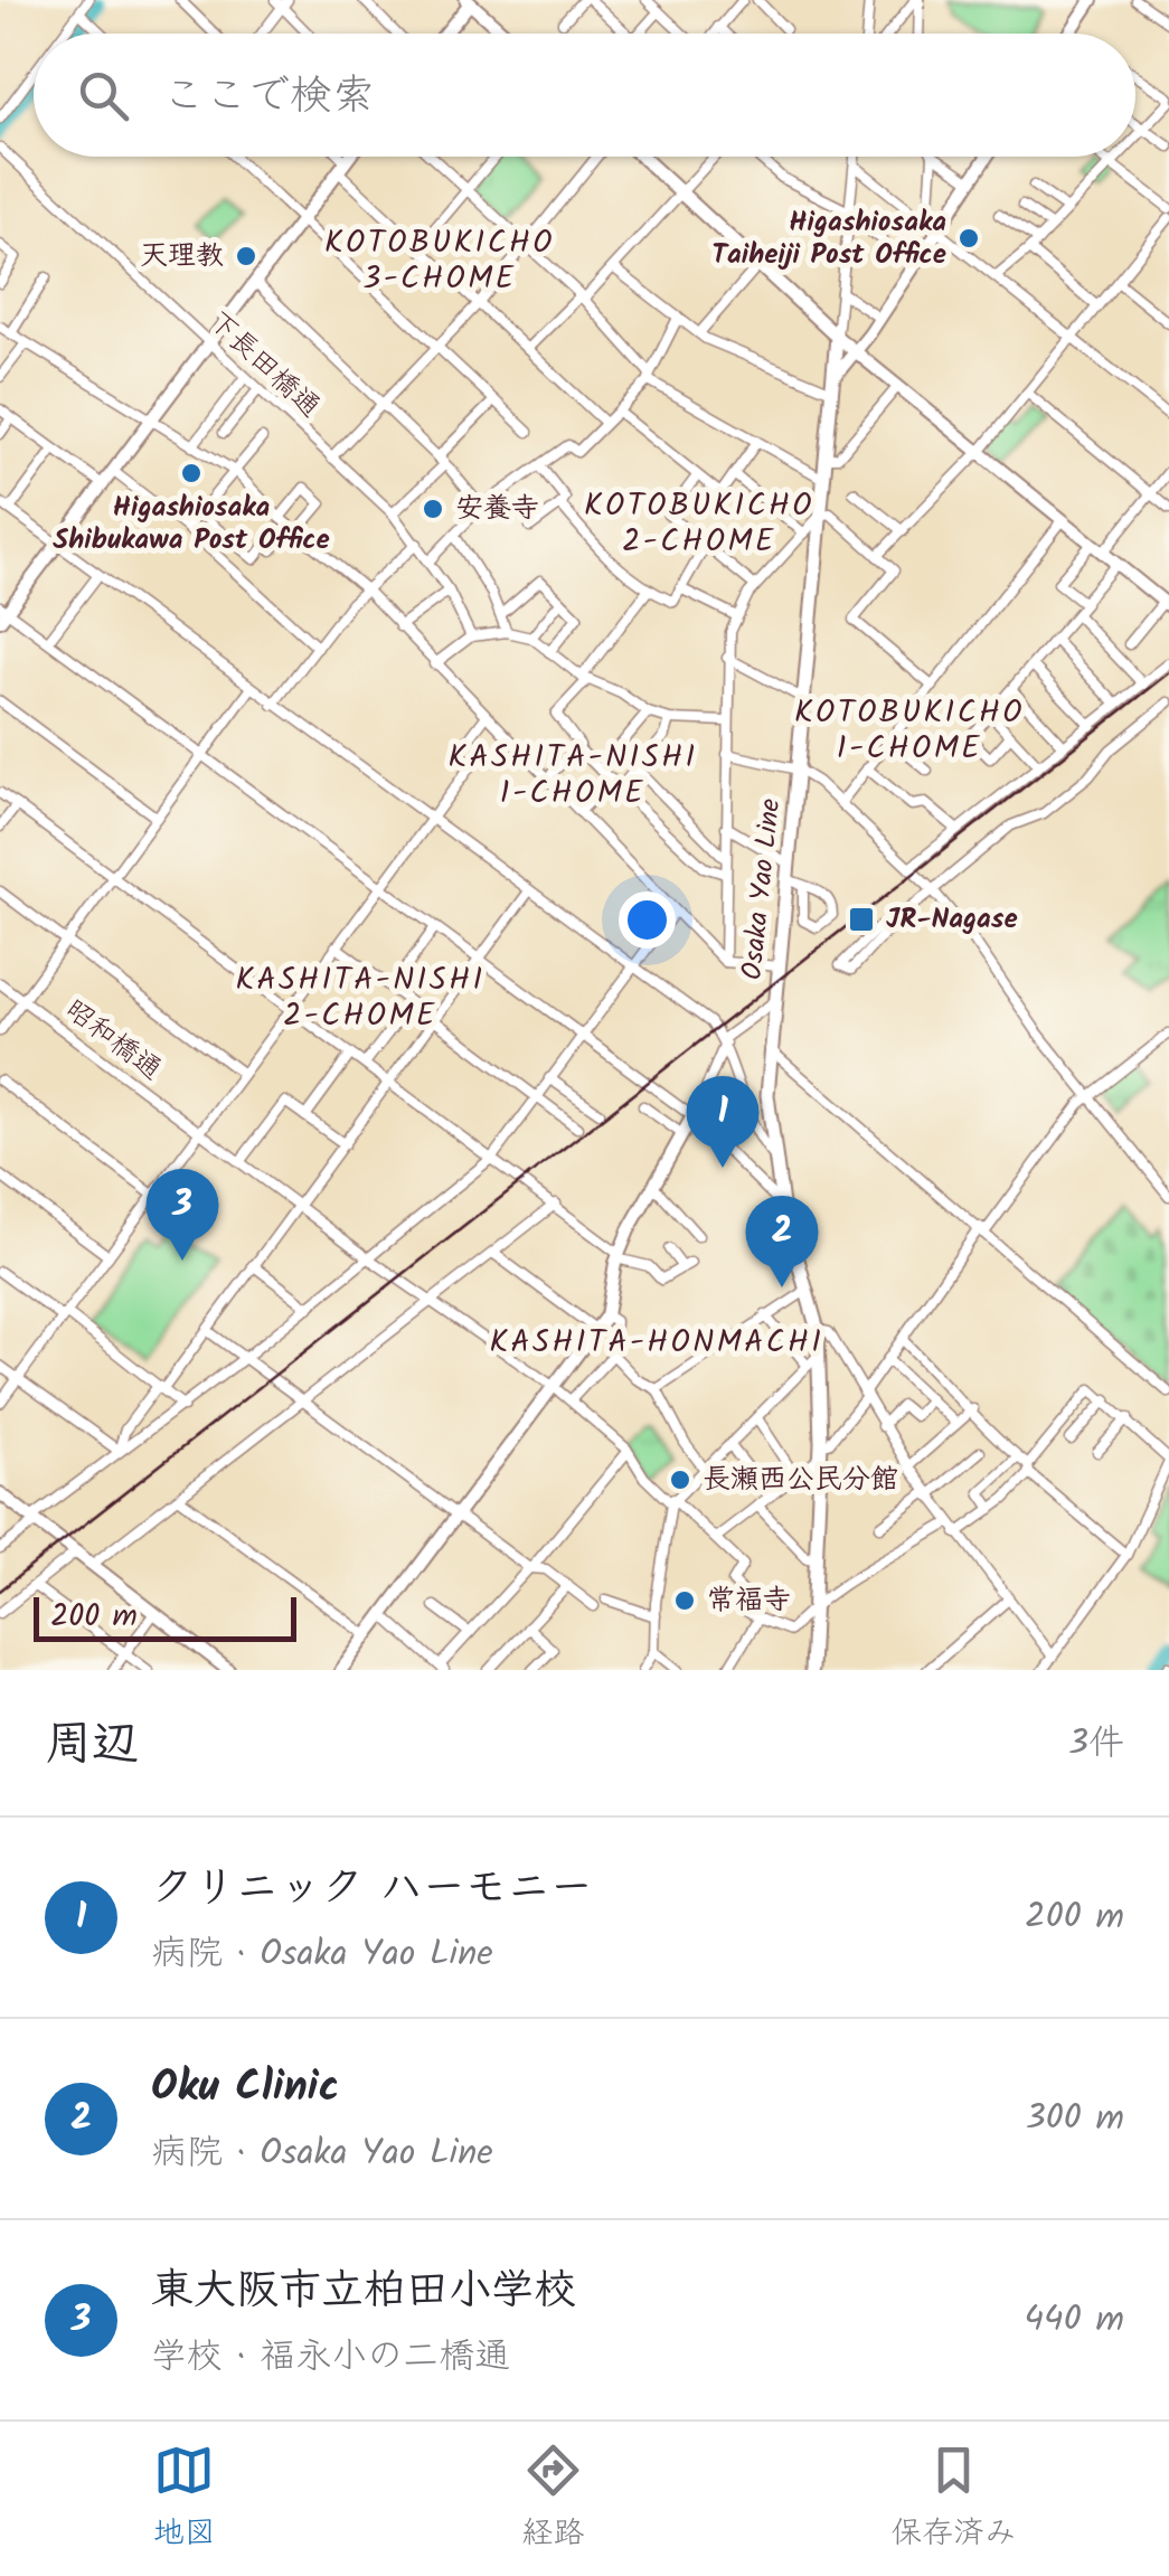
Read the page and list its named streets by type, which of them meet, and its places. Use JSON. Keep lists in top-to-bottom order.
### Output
{
  "streets": {
    "main road": ["Osaka Yao Line"],
    "street": ["下長田橋通", "昭和橋通"]
  },
  "districts": [
    "KOTOBUKICHO 3-CHOME",
    "KOTOBUKICHO 2-CHOME",
    "KOTOBUKICHO 1-CHOME",
    "KASHITA-NISHI 1-CHOME",
    "KASHITA-NISHI 2-CHOME",
    "KASHITA-HONMACHI"
  ],
  "places": {
    "other": [
      "Higashiosaka Taiheiji Post Office",
      "天理教",
      "Higashiosaka Shibukawa Post Office",
      "安養寺",
      "長瀬西公民分館",
      "常福寺"
    ],
    "transit": ["JR-Nagase"]
  },
  "scale_bar": "200 m",
  "page": {
    "search": "ここで検索",
    "pins": ["1", "3", "2"],
    "scale": "200 m",
    "heading": ["周辺", "3件"],
    "list": [
      {
        "mark": "1",
        "name": "クリニック ハーモニー",
        "note": "病院 · Osaka Yao Line",
        "value": "200 m"
      },
      {
        "mark": "2",
        "name": "Oku Clinic",
        "note": "病院 · Osaka Yao Line",
        "value": "300 m"
      },
      {
        "mark": "3",
        "name": "東大阪市立柏田小学校",
        "note": "学校 · 福永小の二橋通",
        "value": "440 m"
      }
    ],
    "nav": ["地図", "経路", "保存済み"]
  }
}
